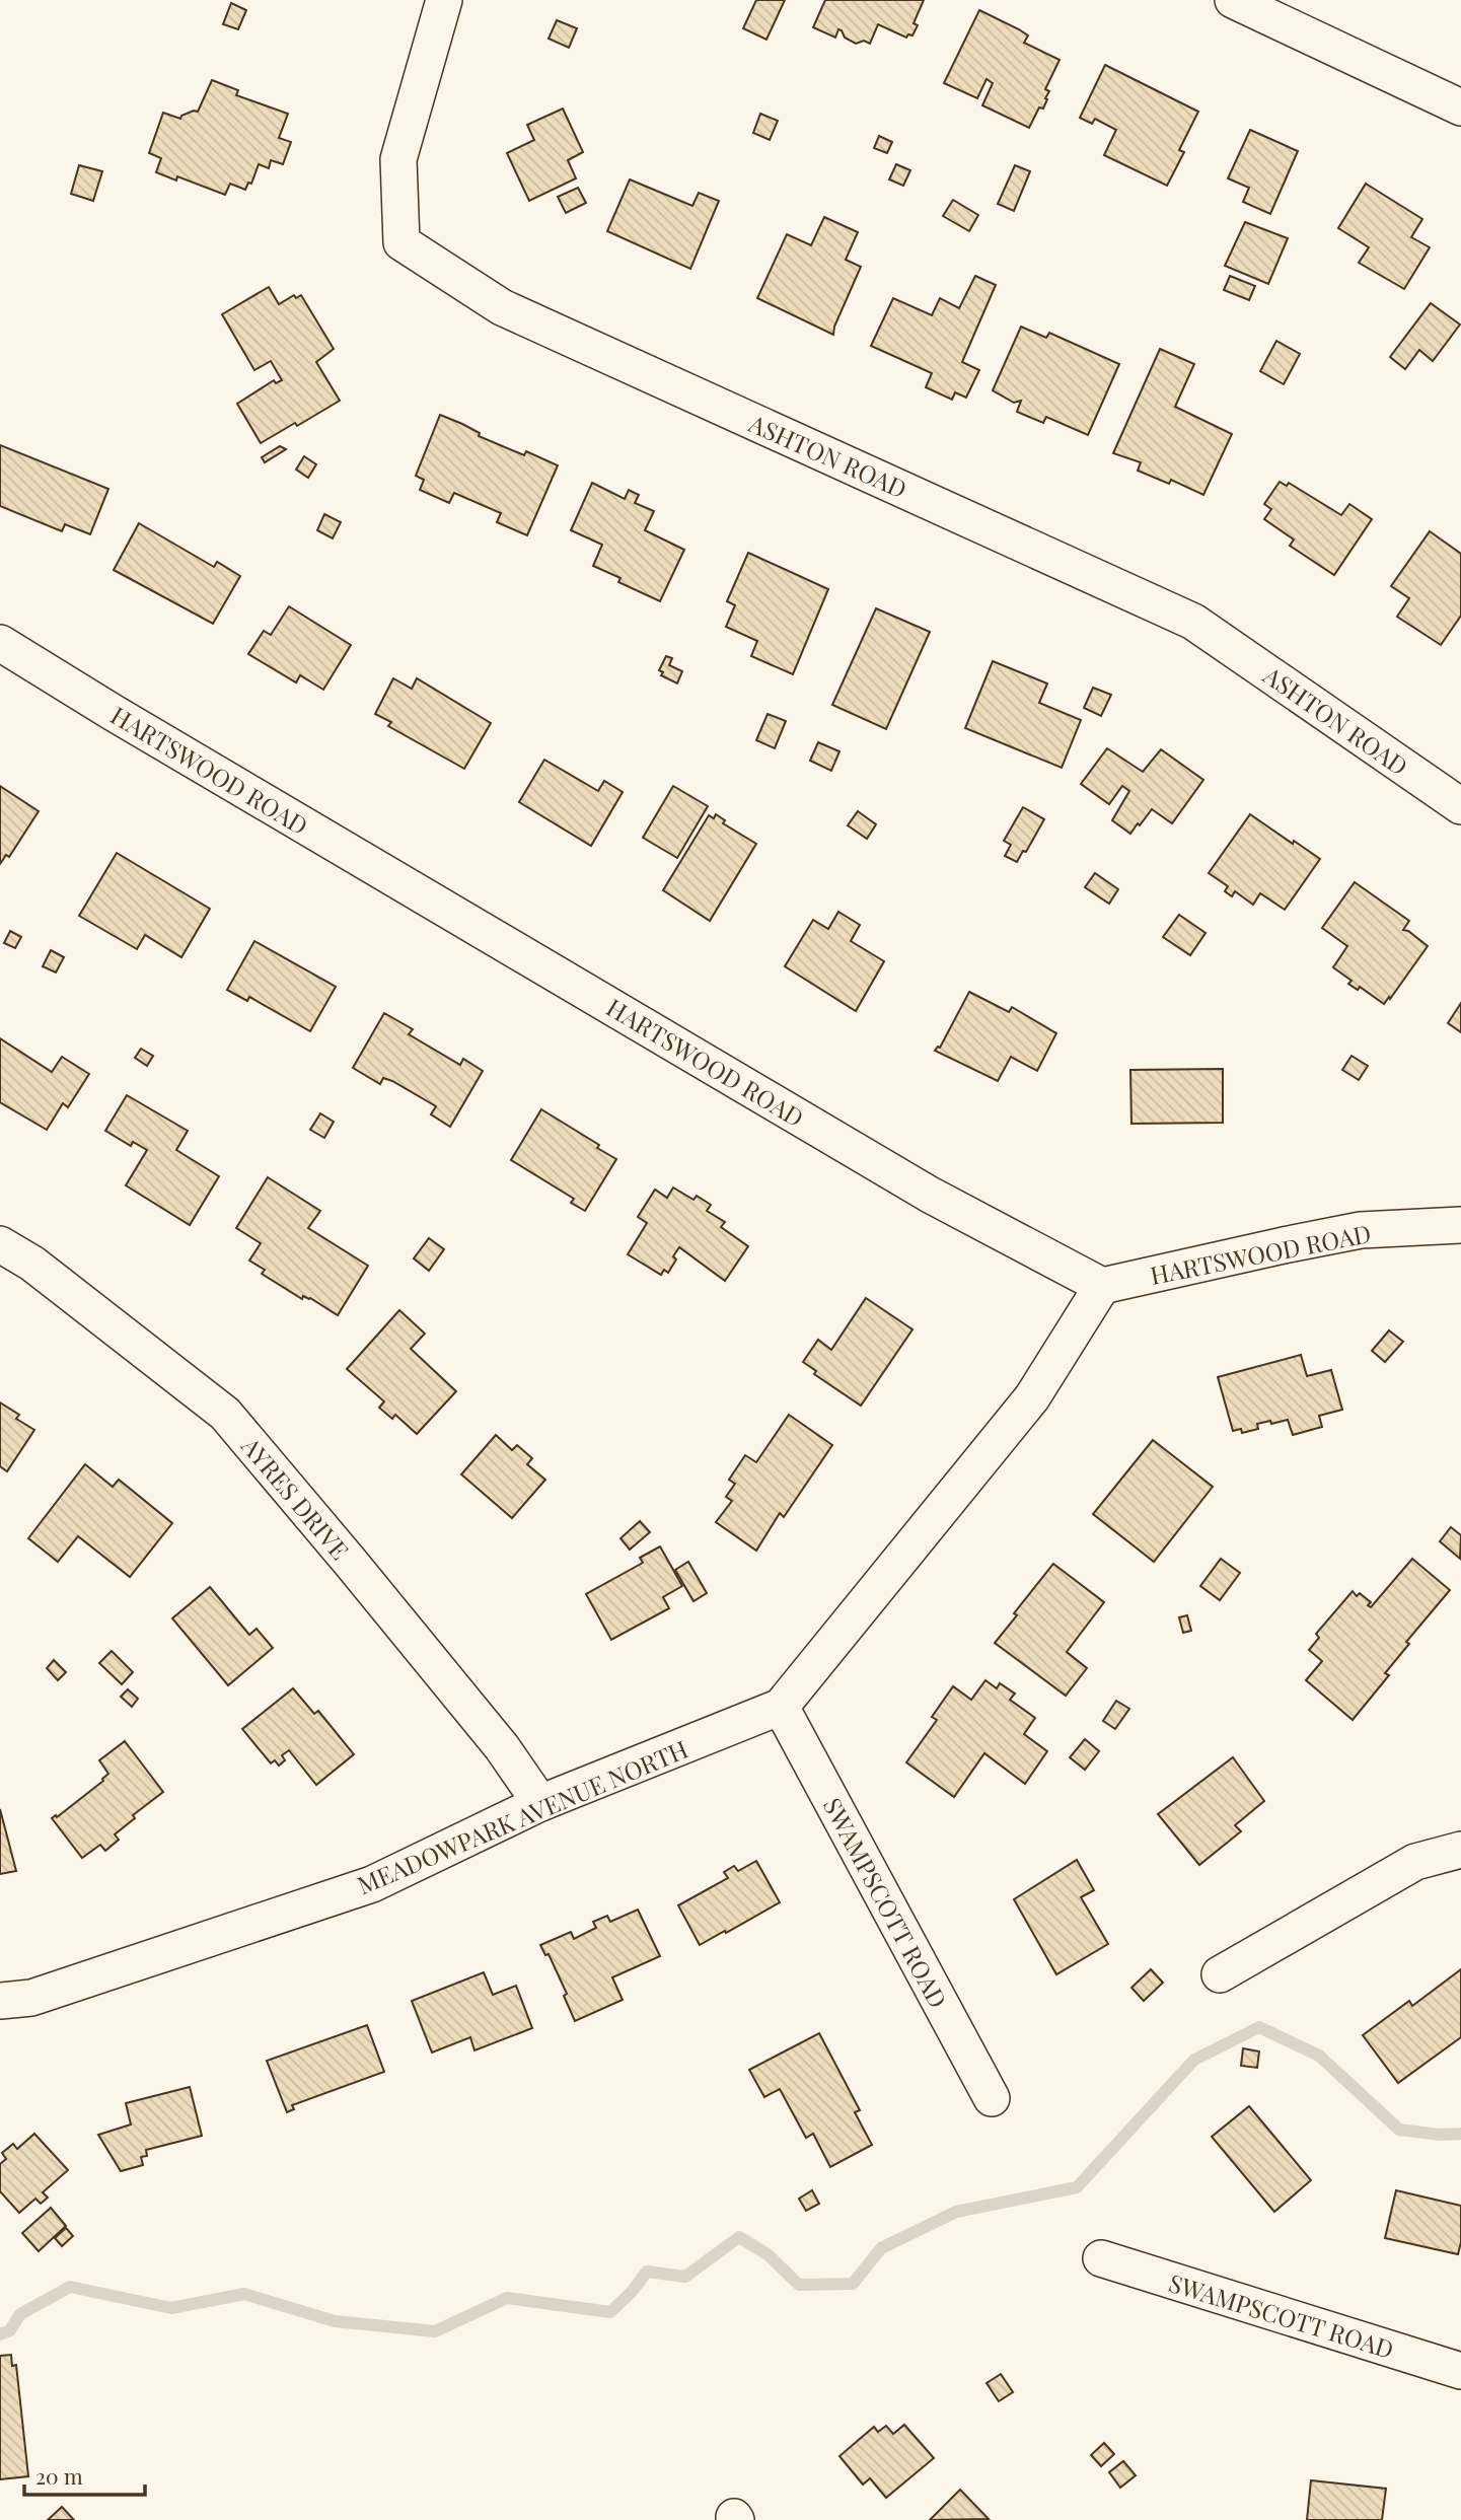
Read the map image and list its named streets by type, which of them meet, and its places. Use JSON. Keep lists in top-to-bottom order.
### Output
{
  "streets": {
    "street": [
      "ASHTON ROAD",
      "HARTSWOOD ROAD",
      "AYRES DRIVE",
      "MEADOWPARK AVENUE NORTH",
      "SWAMPSCOTT ROAD"
    ]
  },
  "crossings": [
    ["HARTSWOOD ROAD", "MEADOWPARK AVENUE NORTH"],
    ["AYRES DRIVE", "MEADOWPARK AVENUE NORTH"],
    ["MEADOWPARK AVENUE NORTH", "SWAMPSCOTT ROAD"]
  ],
  "scale_bar": "20 m"
}
